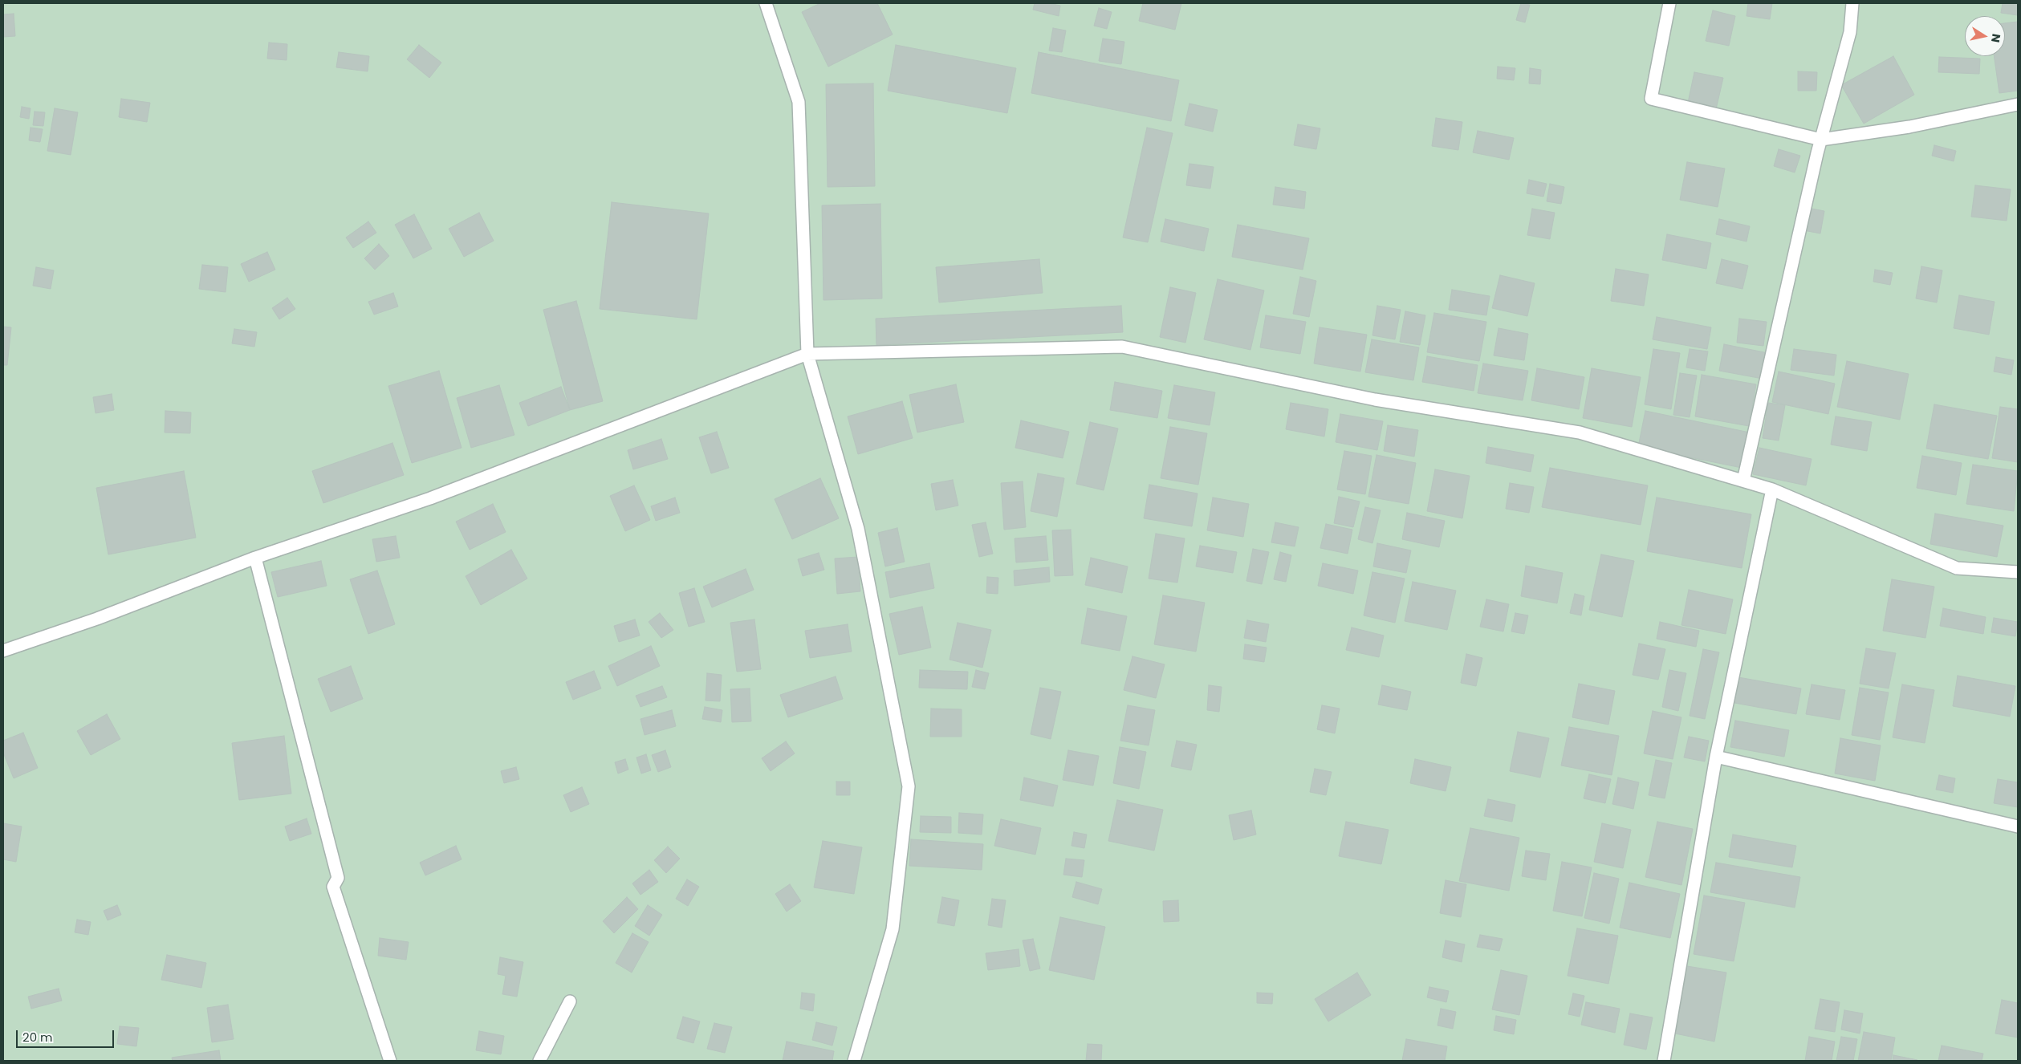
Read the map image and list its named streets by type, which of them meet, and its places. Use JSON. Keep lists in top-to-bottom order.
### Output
{
  "scale_bar": "20 m",
  "north": "right"
}
